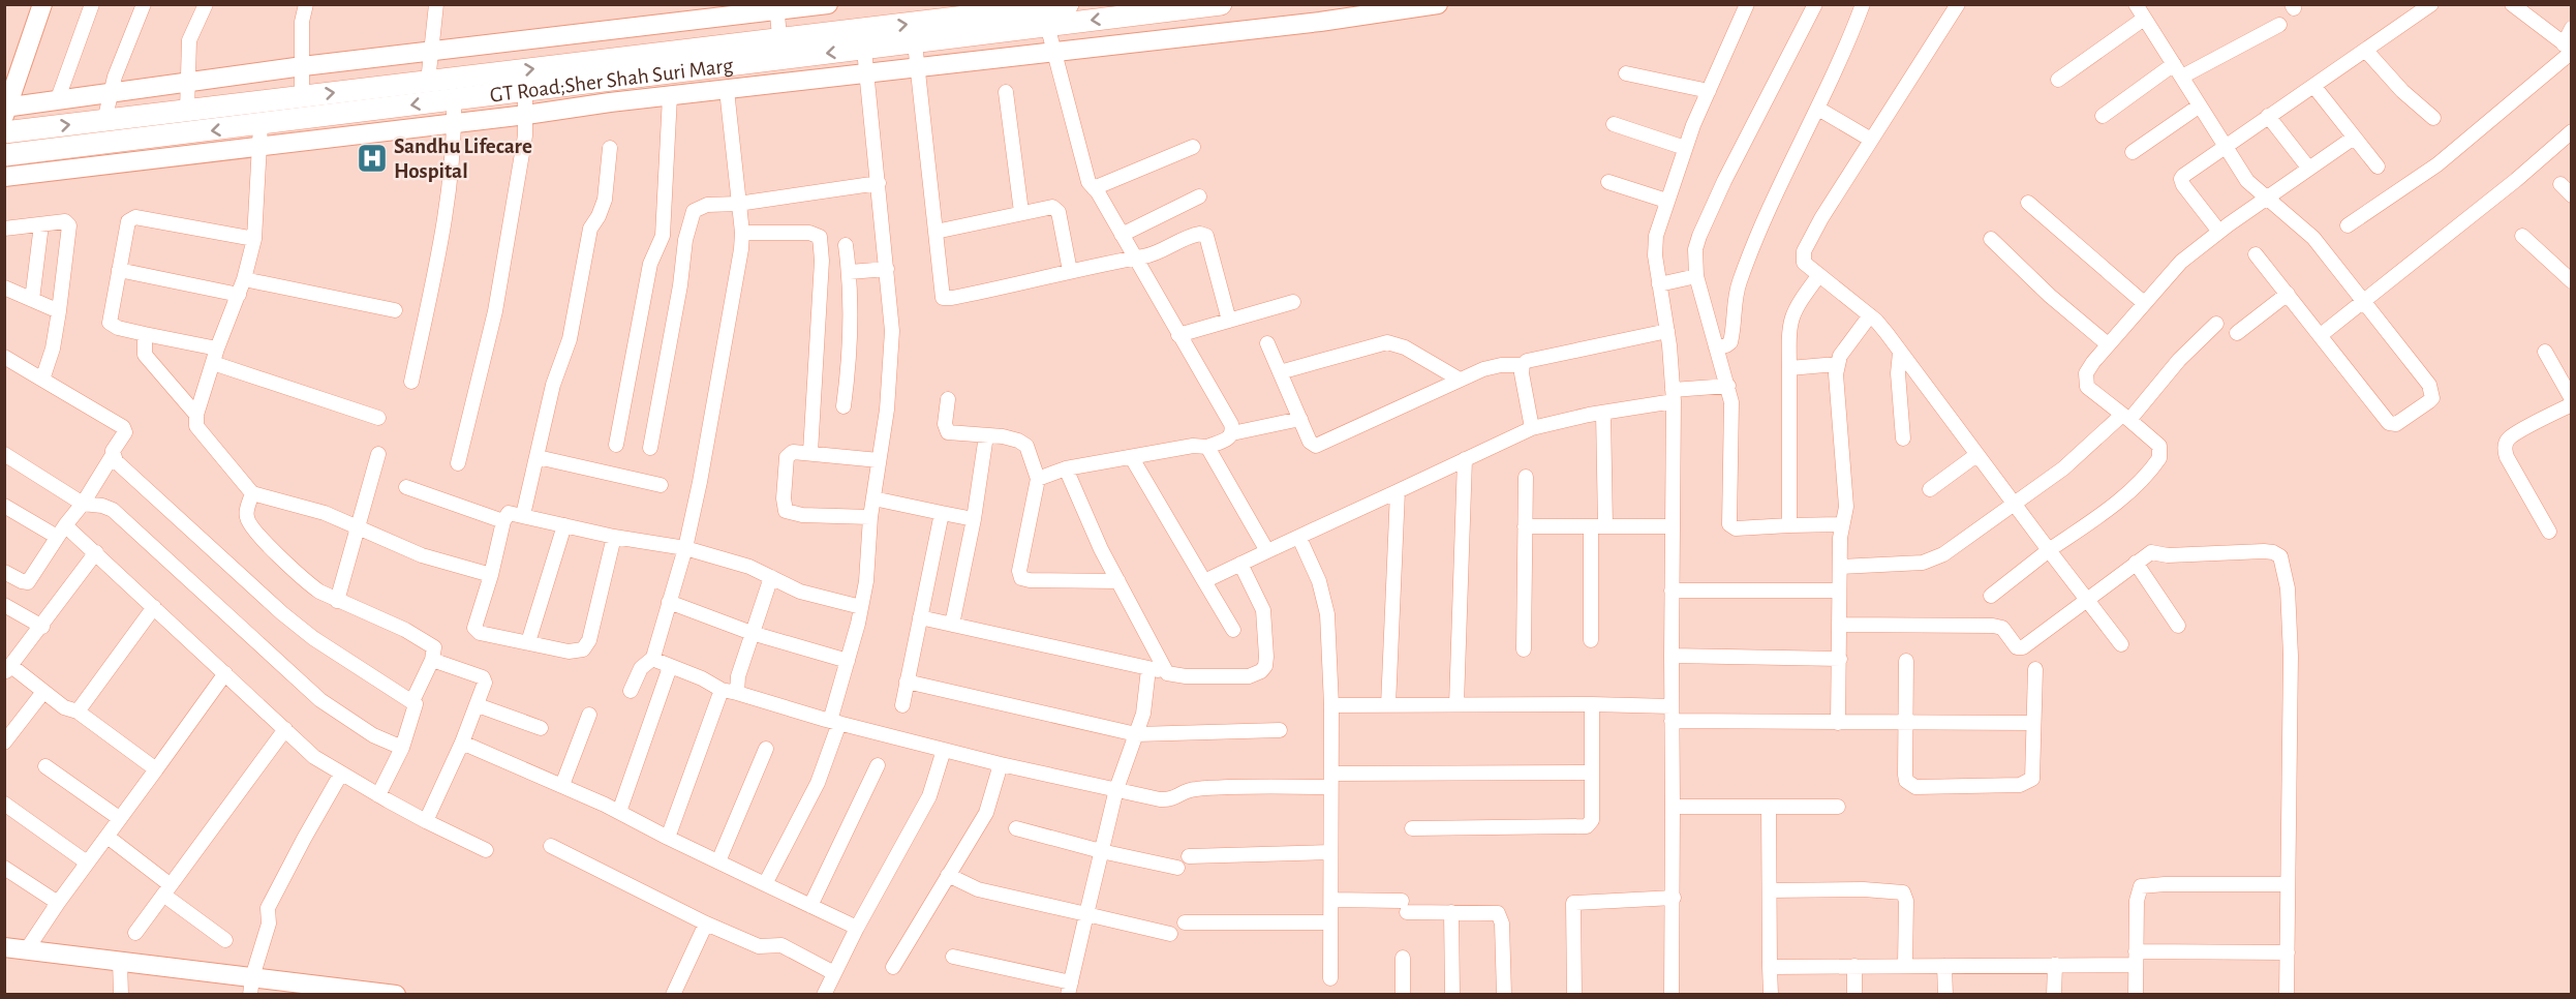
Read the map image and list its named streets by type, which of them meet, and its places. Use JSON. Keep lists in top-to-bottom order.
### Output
{
  "streets": {
    "main road": ["GT Road;Sher Shah Suri Marg"]
  },
  "places": {
    "hospital": ["Sandhu Lifecare Hospital"]
  }
}
